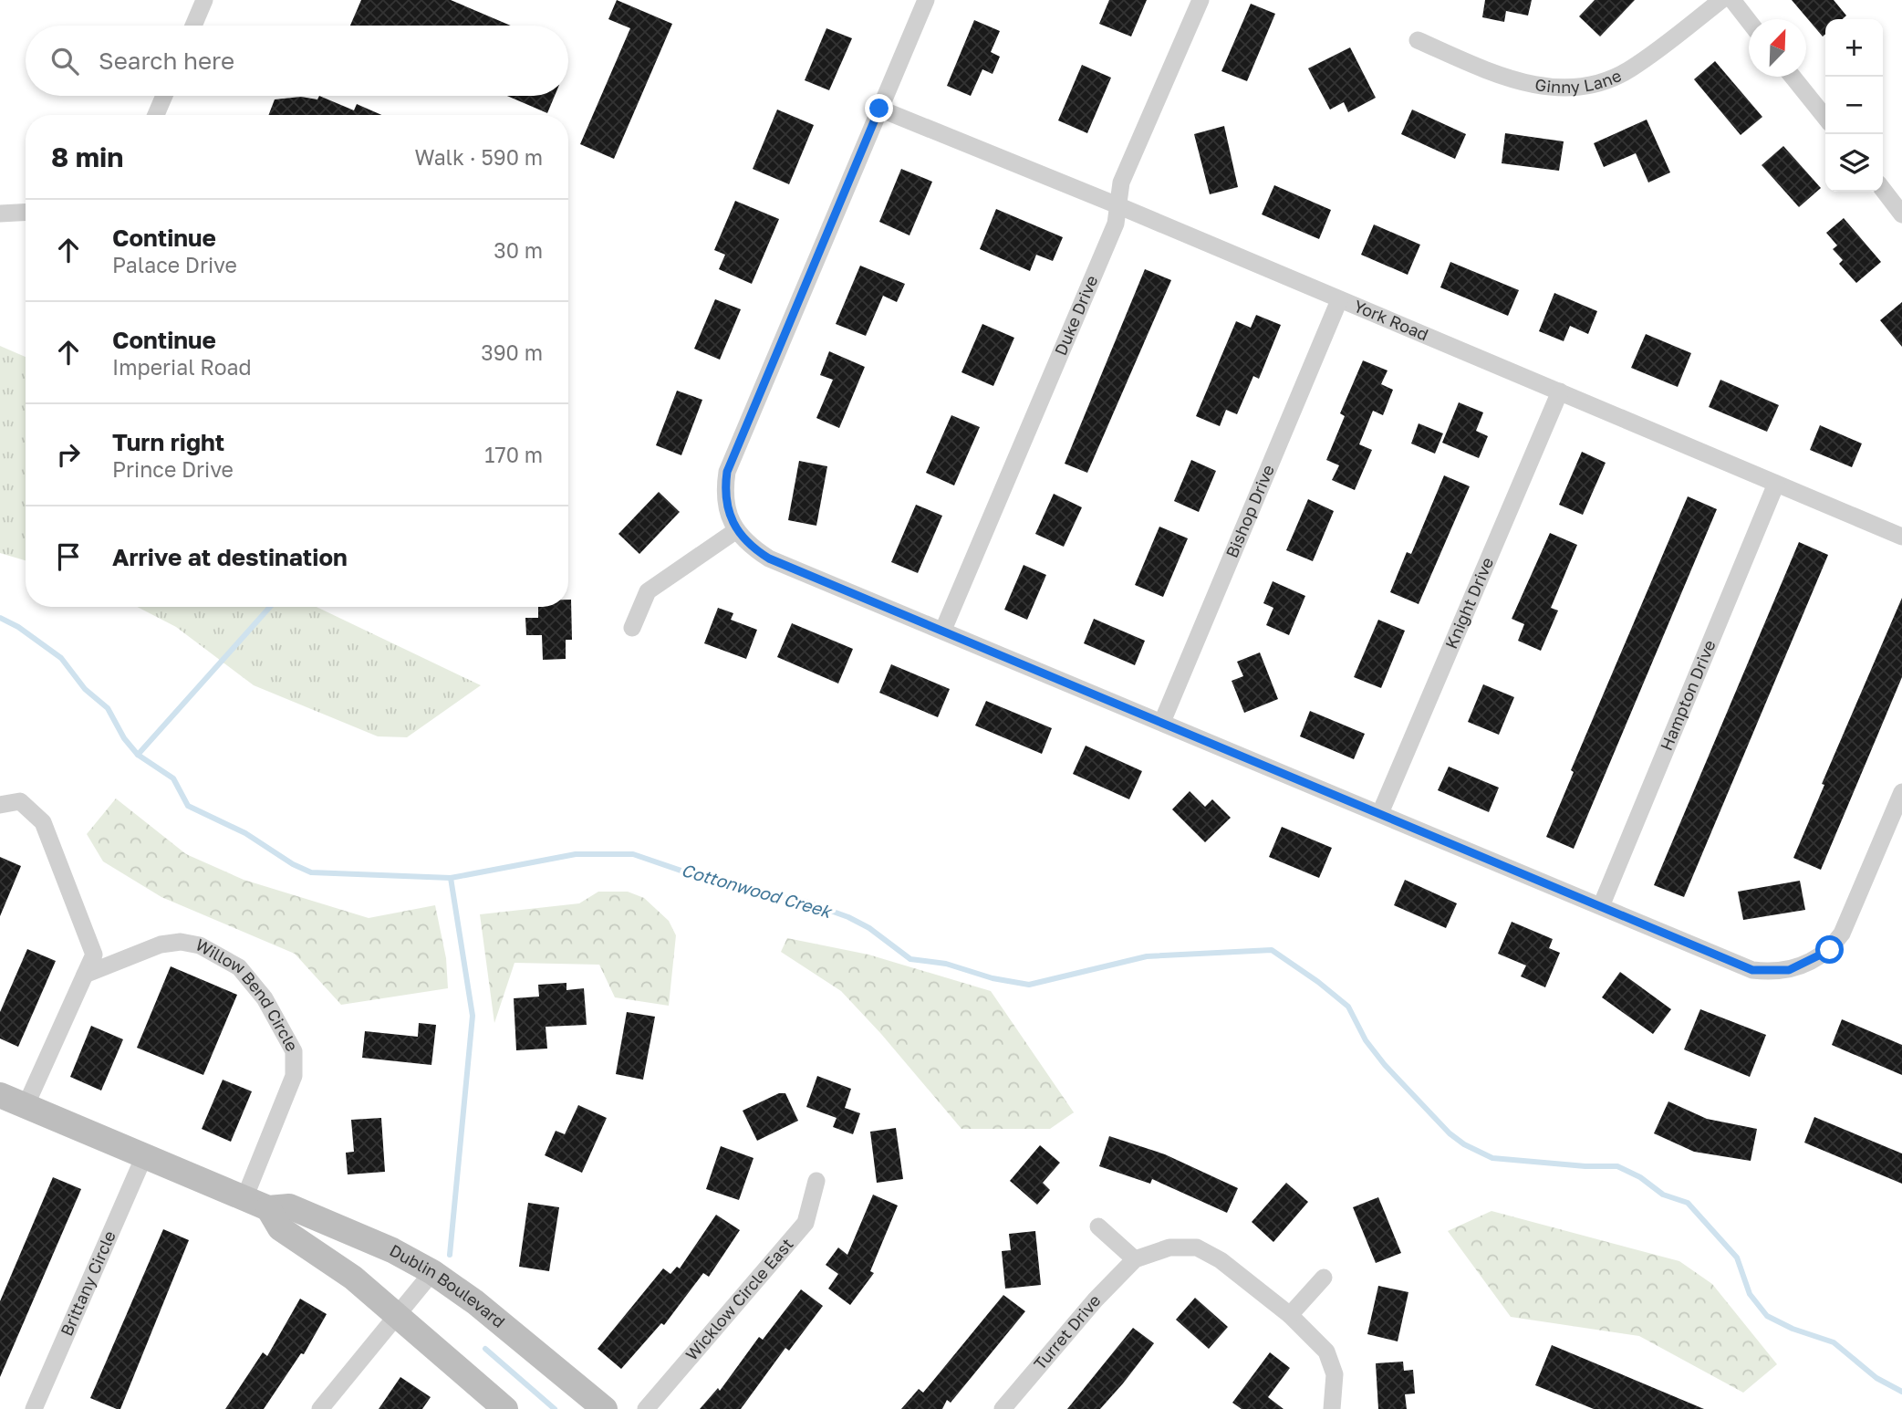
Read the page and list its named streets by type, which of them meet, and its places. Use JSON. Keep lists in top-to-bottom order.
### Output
{
  "streets": {
    "main road": ["Dublin Boulevard"],
    "street": [
      "Ginny Lane",
      "Duke Drive",
      "York Road",
      "Bishop Drive",
      "Knight Drive",
      "Hampton Drive",
      "Willow Bend Circle",
      "Brittany Circle",
      "Wicklow Circle East",
      "Turret Drive"
    ]
  },
  "crossings": [
    ["Duke Drive", "York Road"],
    ["York Road", "Bishop Drive"],
    ["York Road", "Knight Drive"],
    ["York Road", "Hampton Drive"],
    ["Willow Bend Circle", "Dublin Boulevard"],
    ["Brittany Circle", "Dublin Boulevard"]
  ],
  "water": ["Cottonwood Creek"],
  "north": "top right",
  "page": {
    "map_buttons": ["+", "−"],
    "search": "Search here",
    "heading": ["8 min", "Walk · 590 m"],
    "list": [
      ["Continue", "Palace Drive", "30 m"],
      ["Continue", "Imperial Road", "390 m"],
      ["Turn right", "Prince Drive", "170 m"],
      "Arrive at destination"
    ]
  }
}
